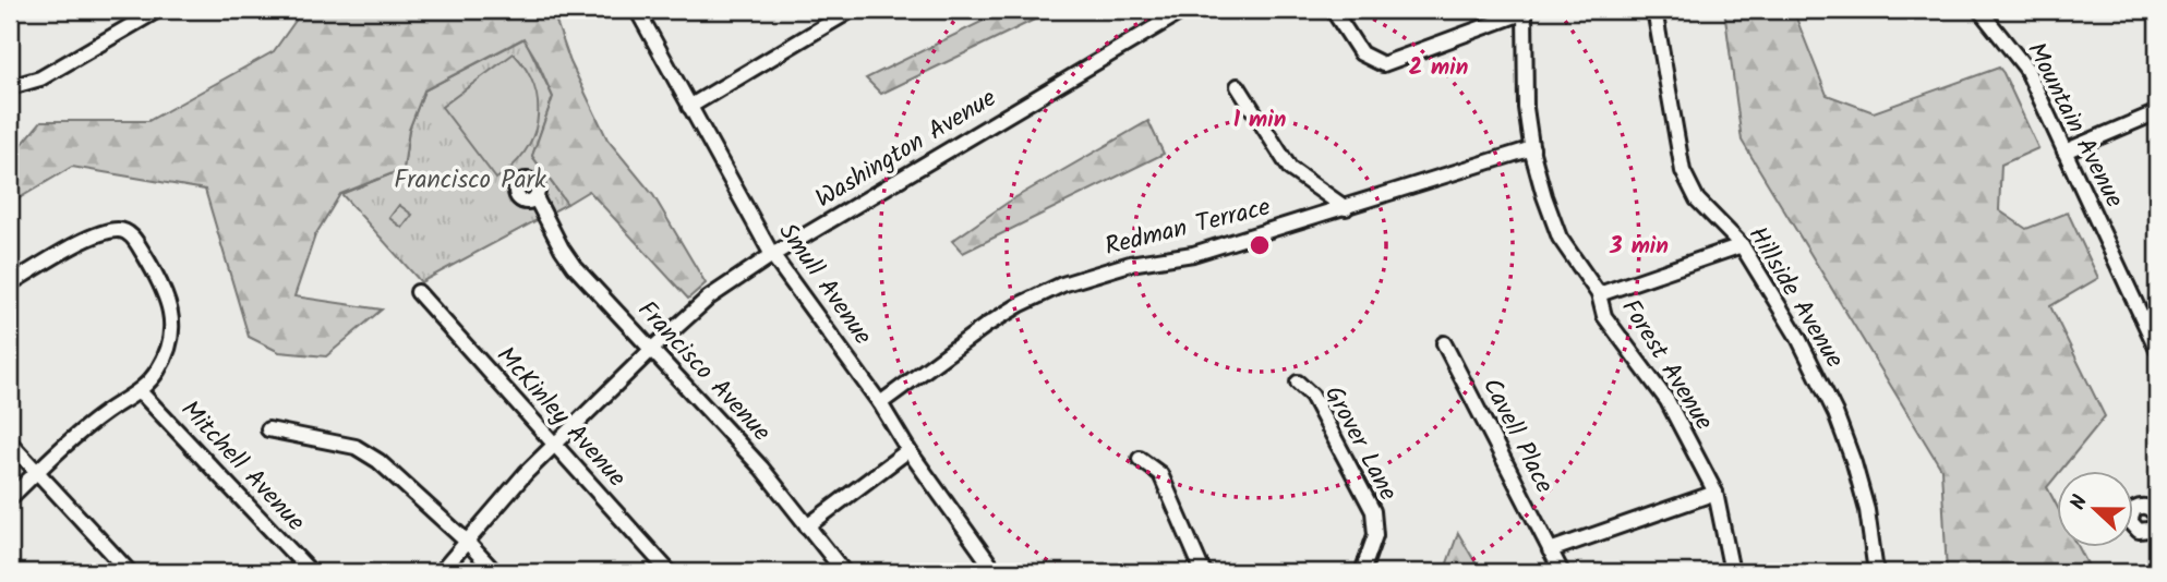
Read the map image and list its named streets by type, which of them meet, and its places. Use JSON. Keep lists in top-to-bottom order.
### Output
{
  "streets": {
    "street": [
      "Mountain Avenue",
      "Washington Avenue",
      "Redman Terrace",
      "Smull Avenue",
      "Hillside Avenue",
      "Forest Avenue",
      "Francisco Avenue",
      "McKinley Avenue",
      "Cavell Place",
      "Grover Lane",
      "Mitchell Avenue"
    ]
  },
  "crossings": [
    ["Washington Avenue", "Smull Avenue"],
    ["Washington Avenue", "Francisco Avenue"],
    ["Washington Avenue", "McKinley Avenue"],
    ["Redman Terrace", "Smull Avenue"],
    ["Redman Terrace", "Forest Avenue"]
  ],
  "parks": ["Francisco Park"],
  "north": "left",
  "rings": ["2 min", "1 min", "3 min"]
}
